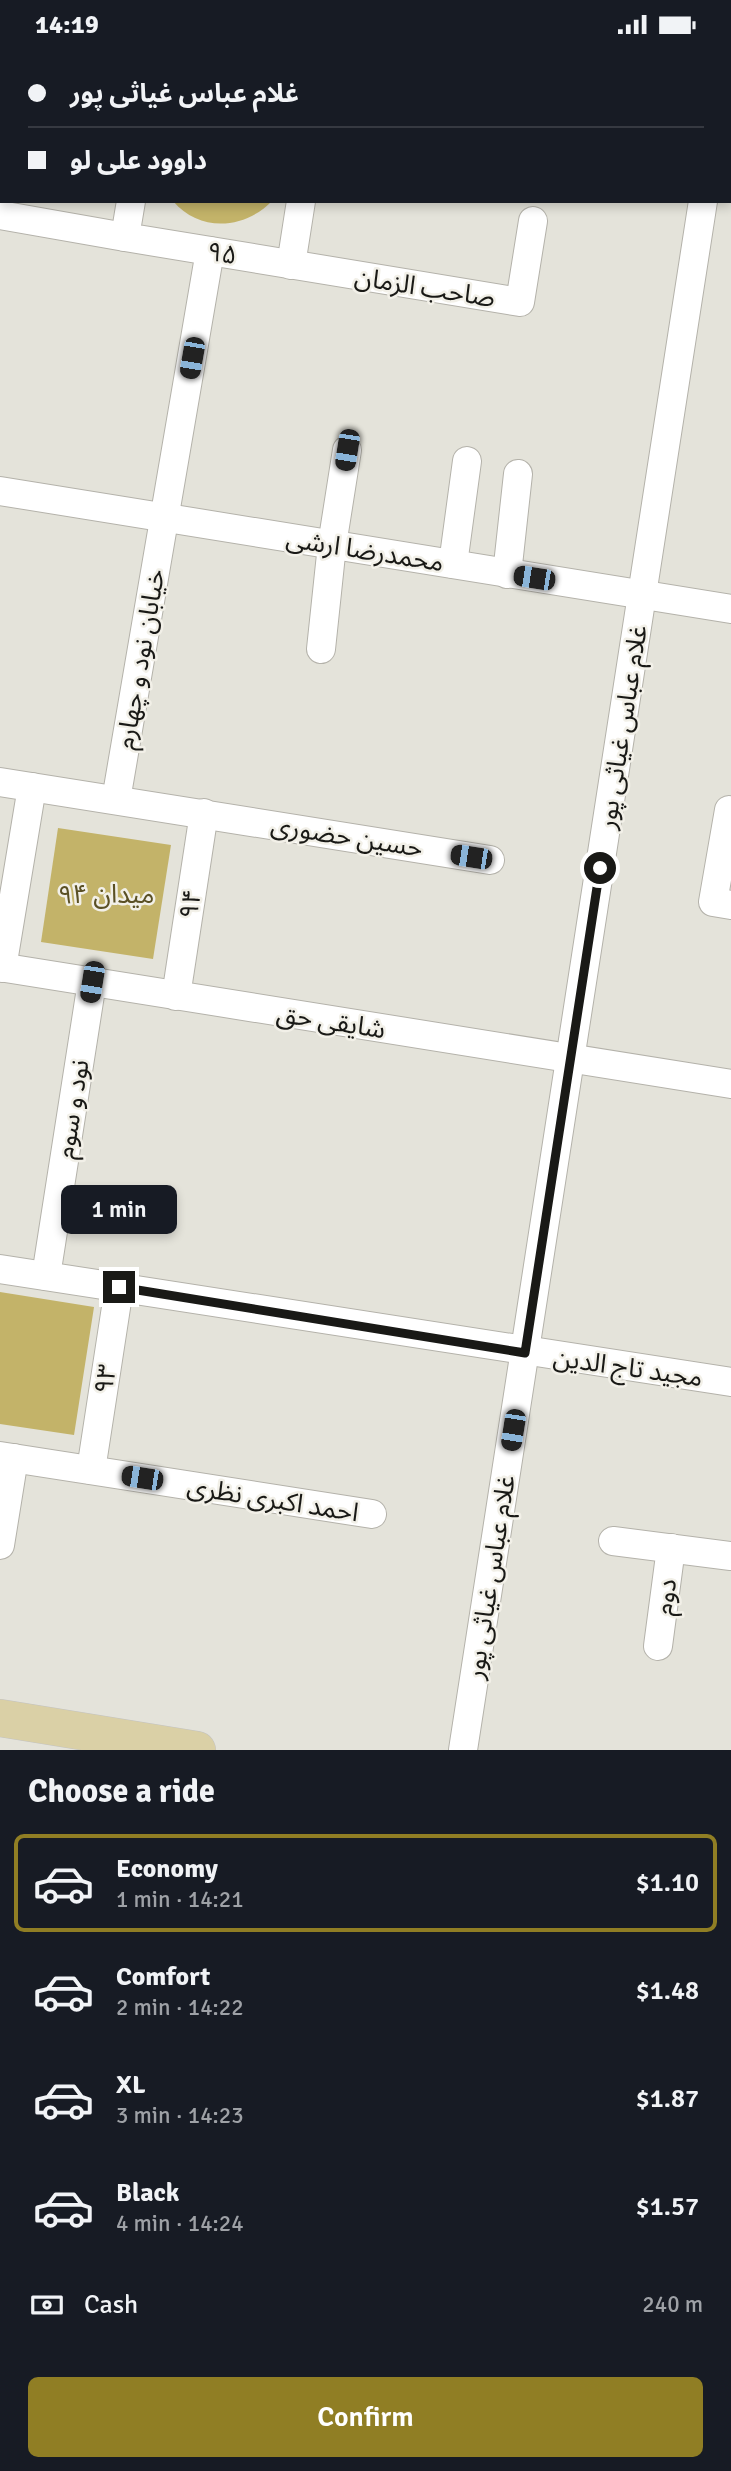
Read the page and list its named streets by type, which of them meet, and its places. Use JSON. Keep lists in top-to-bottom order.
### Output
{
  "streets": {
    "street": [
      "۹۵",
      "صاحب الزمان",
      "محمدرضا ارشی",
      "خیابان نود و چهارم",
      "غلام عباس غیاثی ‌پور",
      "حسین حضوری",
      "۹۴",
      "شایقی حق",
      "نود و سوم",
      "مجید تاج الدین",
      "۹۳",
      "احمد اکبری نظری",
      "دوم"
    ]
  },
  "crossings": [
    ["۹۵", "صاحب الزمان"],
    ["۹۵", "خیابان نود و چهارم"],
    ["محمدرضا ارشی", "خیابان نود و چهارم"],
    ["محمدرضا ارشی", "غلام عباس غیاثی ‌پور"],
    ["خیابان نود و چهارم", "حسین حضوری"],
    ["غلام عباس غیاثی ‌پور", "شایقی حق"],
    ["غلام عباس غیاثی ‌پور", "مجید تاج الدین"],
    ["حسین حضوری", "۹۴"],
    ["۹۴", "شایقی حق"],
    ["شایقی حق", "نود و سوم"],
    ["نود و سوم", "مجید تاج الدین"],
    ["مجید تاج الدین", "۹۳"],
    ["۹۳", "احمد اکبری نظری"]
  ],
  "parks": ["میدان ۹۴"],
  "page": {
    "status": "14:19",
    "banner": ["غلام عباس غیاثی ‌پور", "داوود علی لو"],
    "bubble": "1 min",
    "heading": "Choose a ride",
    "list": [
      {
        "name": "Economy",
        "note": "1 min · 14:21",
        "value": "$1.10"
      },
      {
        "name": "Comfort",
        "note": "2 min · 14:22",
        "value": "$1.48"
      },
      {
        "name": "XL",
        "note": "3 min · 14:23",
        "value": "$1.87"
      },
      {
        "name": "Black",
        "note": "4 min · 14:24",
        "value": "$1.57"
      }
    ],
    "pay": ["Cash", "240 m"],
    "buttons": "Confirm"
  }
}
